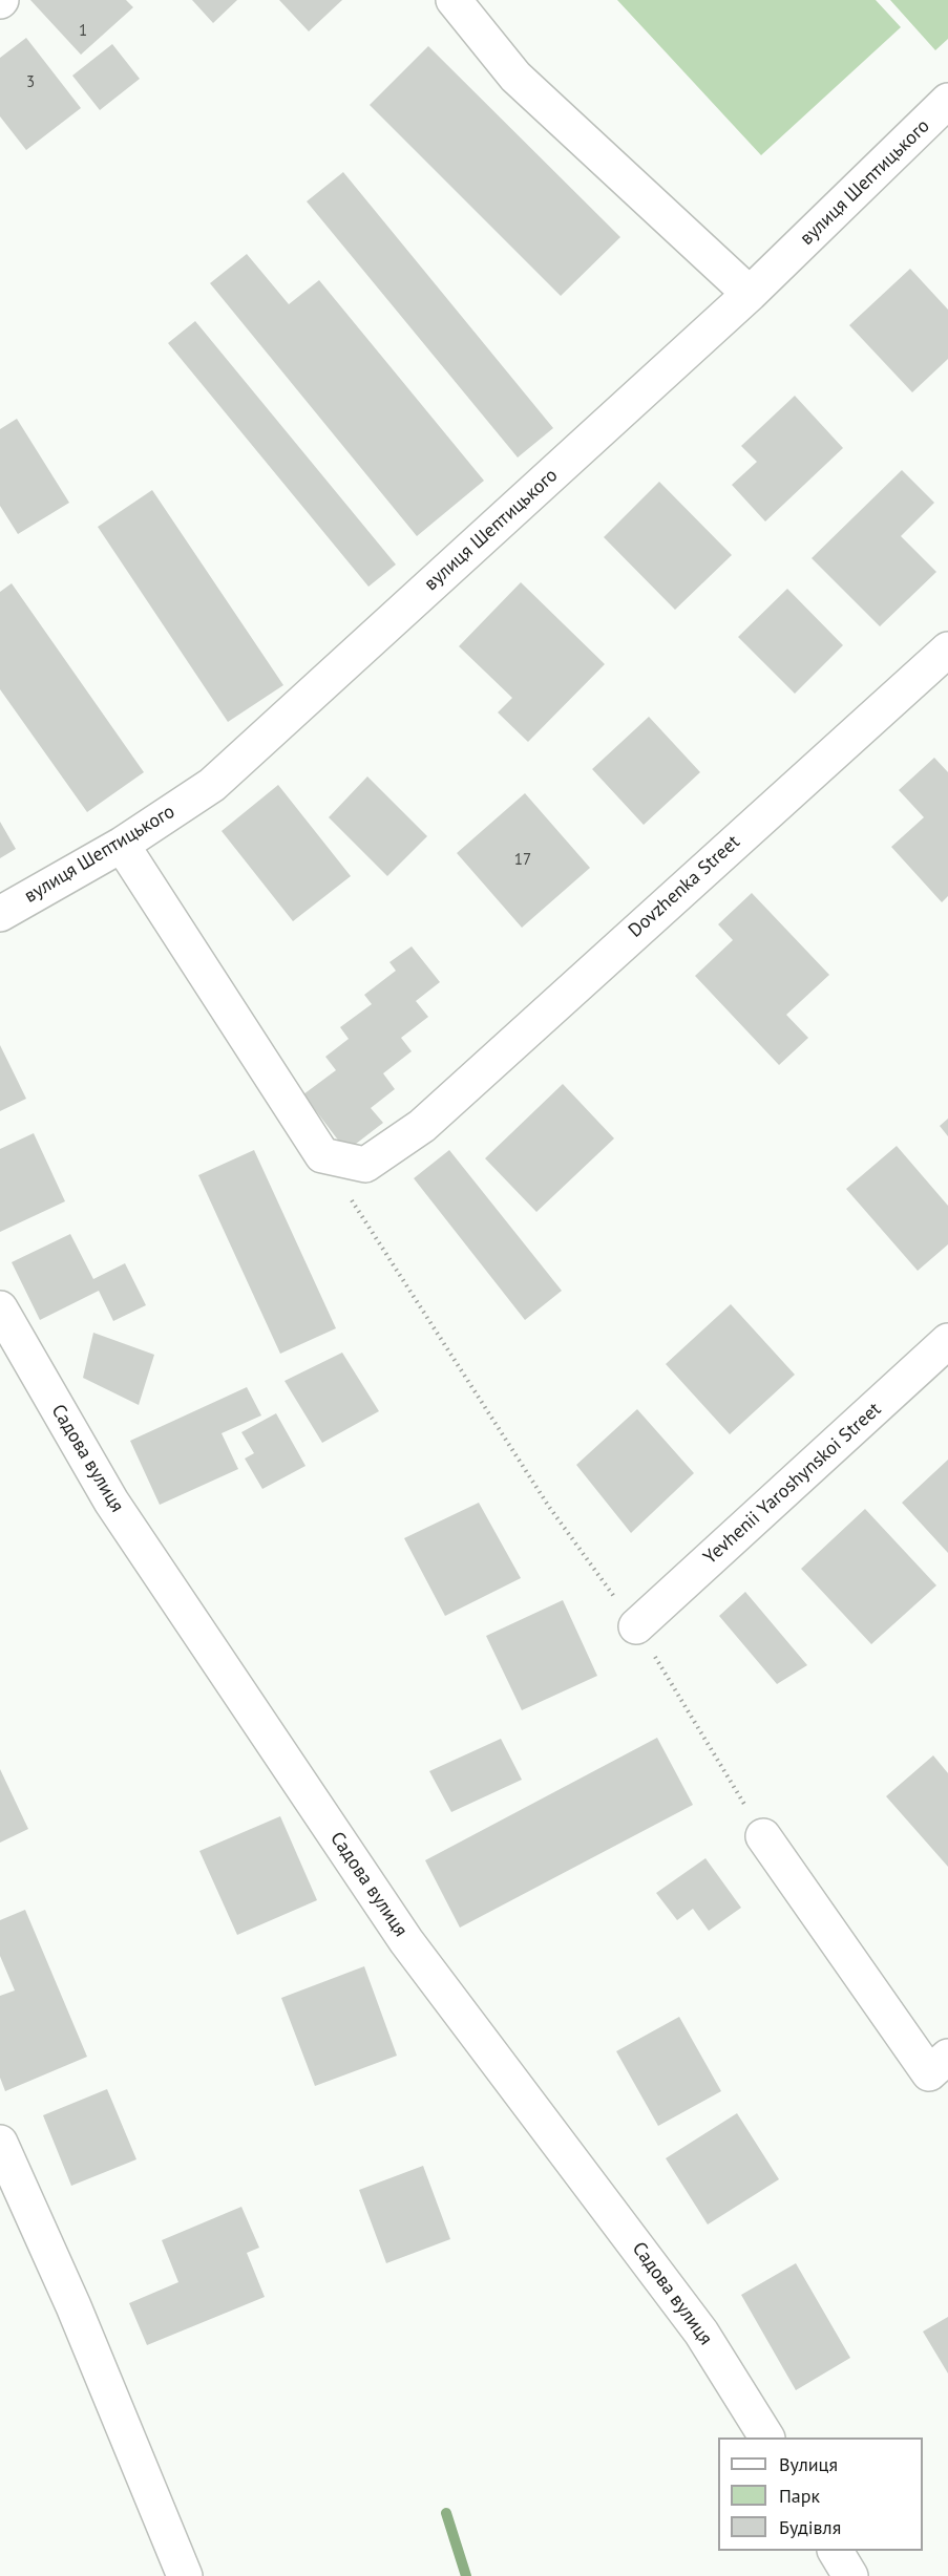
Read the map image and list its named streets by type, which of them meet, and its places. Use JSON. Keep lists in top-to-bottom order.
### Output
{
  "streets": {
    "street": [
      "вулиця Шептицького",
      "Dovzhenka Street",
      "Садова вулиця",
      "Yevhenii Yaroshynskoi Street"
    ]
  },
  "house_numbers": ["1", "3", "17"],
  "legend": ["Вулиця", "Парк", "Будівля"]
}
